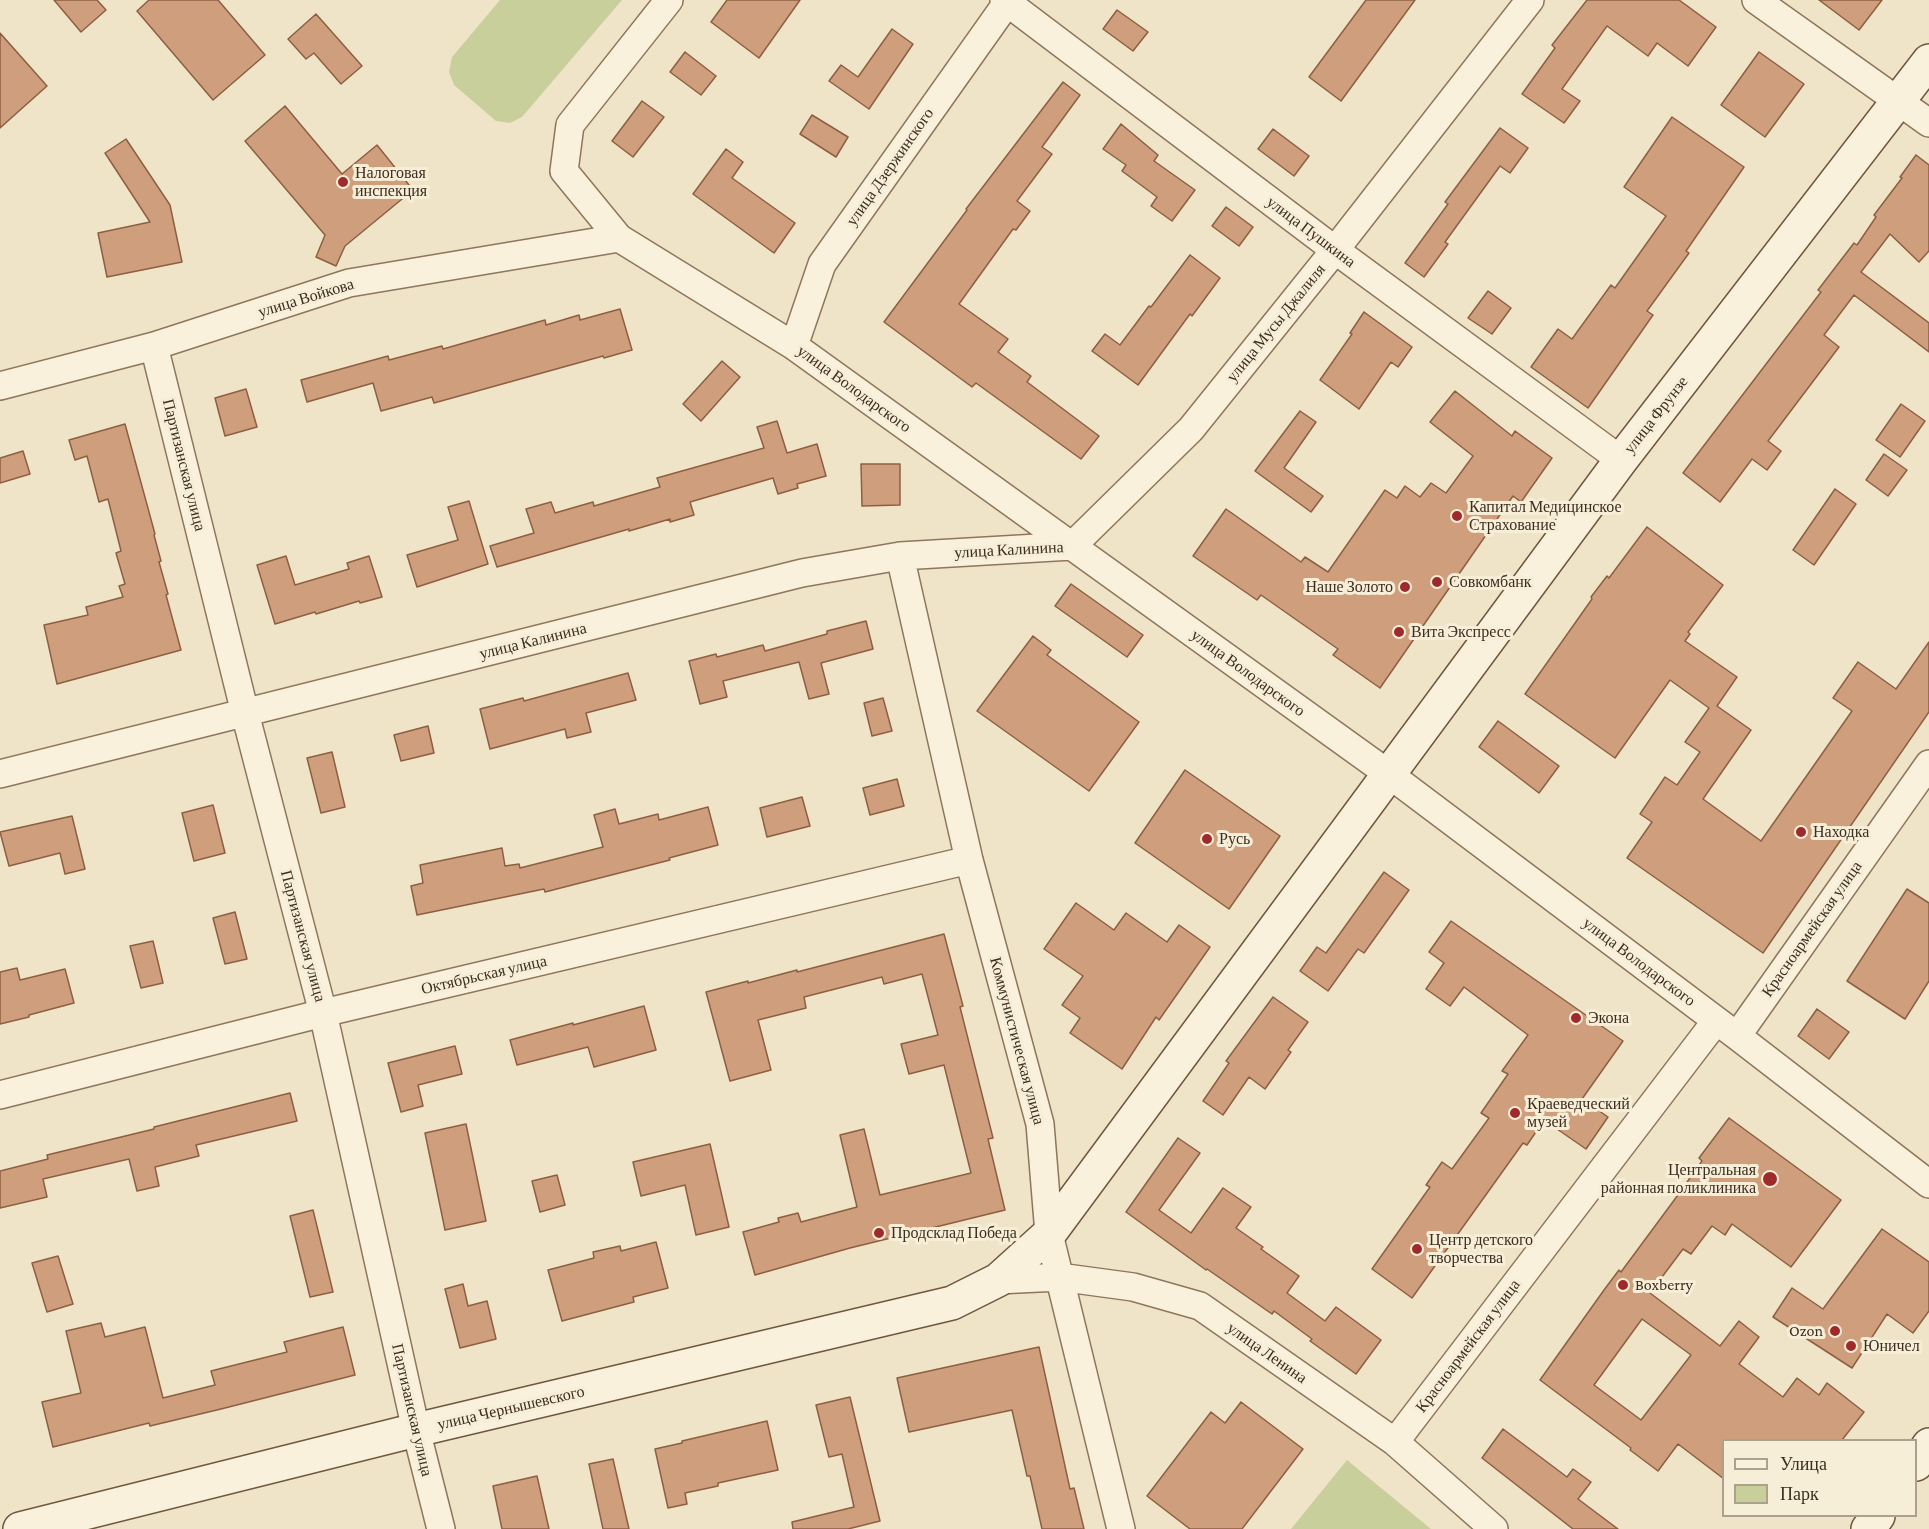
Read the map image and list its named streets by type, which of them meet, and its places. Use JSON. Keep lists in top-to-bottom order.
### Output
{
  "streets": {
    "street": [
      "улица Дзержинского",
      "улица Пушкина",
      "улица Войкова",
      "улица Мусы Джалиля",
      "улица Володарского",
      "улица Фрунзе",
      "Партизанская улица",
      "улица Калинина",
      "Красноармейская улица",
      "Октябрьская улица",
      "Коммунистическая улица",
      "улица Ленина",
      "улица Чернышевского"
    ]
  },
  "crossings": [
    ["улица Дзержинского", "улица Пушкина"],
    ["улица Дзержинского", "улица Володарского"],
    ["улица Пушкина", "улица Мусы Джалиля"],
    ["улица Пушкина", "улица Фрунзе"],
    ["улица Войкова", "улица Володарского"],
    ["улица Войкова", "Партизанская улица"],
    ["улица Мусы Джалиля", "улица Володарского"],
    ["улица Мусы Джалиля", "улица Калинина"],
    ["улица Володарского", "улица Фрунзе"],
    ["улица Володарского", "улица Калинина"],
    ["улица Володарского", "Красноармейская улица"],
    ["улица Фрунзе", "Коммунистическая улица"],
    ["улица Фрунзе", "улица Чернышевского"],
    ["Партизанская улица", "улица Калинина"],
    ["Партизанская улица", "Октябрьская улица"],
    ["Партизанская улица", "улица Чернышевского"],
    ["улица Калинина", "Коммунистическая улица"],
    ["Красноармейская улица", "улица Ленина"],
    ["Октябрьская улица", "Коммунистическая улица"],
    ["Коммунистическая улица", "улица Ленина"],
    ["Коммунистическая улица", "улица Чернышевского"],
    ["улица Ленина", "улица Чернышевского"]
  ],
  "places": [
    "Налоговая инспекция",
    "Капитал Медицинское Страхование",
    "Совкомбанк",
    "Наше Золото",
    "Вита Экспресс",
    "Находка",
    "Русь",
    "Экона",
    "Краеведческий музей",
    "Центральная районная поликлиника",
    "Продсклад Победа",
    "Центр детского творчества",
    "Boxberry",
    "Ozon",
    "Юничел"
  ],
  "legend": ["Улица", "Парк"]
}
